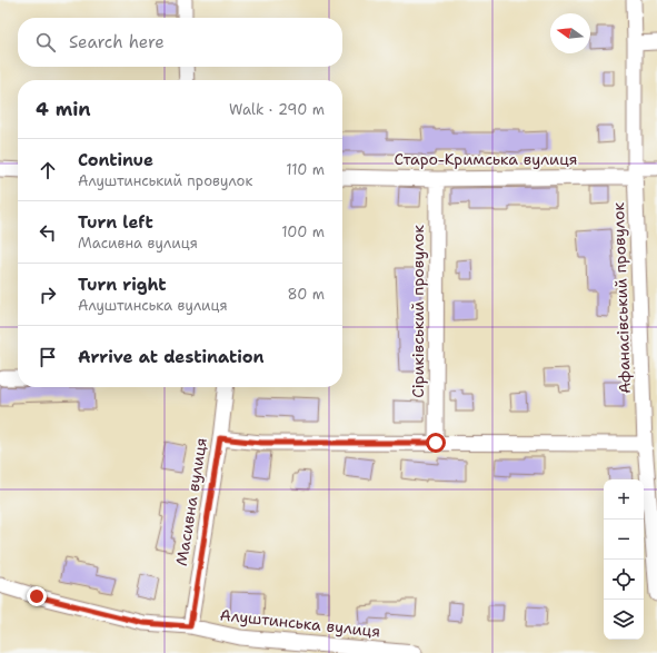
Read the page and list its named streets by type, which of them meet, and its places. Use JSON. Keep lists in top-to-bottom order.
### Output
{
  "streets": {
    "street": [
      "Старо-Кримська вулиця",
      "Афанасівський провулок",
      "Сіриківський провулок",
      "Масивна вулиця",
      "Алуштинська вулиця"
    ]
  },
  "crossings": [
    ["Старо-Кримська вулиця", "Афанасівський провулок"],
    ["Старо-Кримська вулиця", "Сіриківський провулок"],
    ["Масивна вулиця", "Алуштинська вулиця"]
  ],
  "north": "left",
  "page": {
    "search": "Search here",
    "heading": ["4 min", "Walk · 290 m"],
    "list": [
      ["Continue", "Алуштинський провулок", "110 m"],
      ["Turn left", "Масивна вулиця", "100 m"],
      ["Turn right", "Алуштинська вулиця", "80 m"],
      "Arrive at destination"
    ],
    "map_buttons": ["+", "−"]
  }
}
